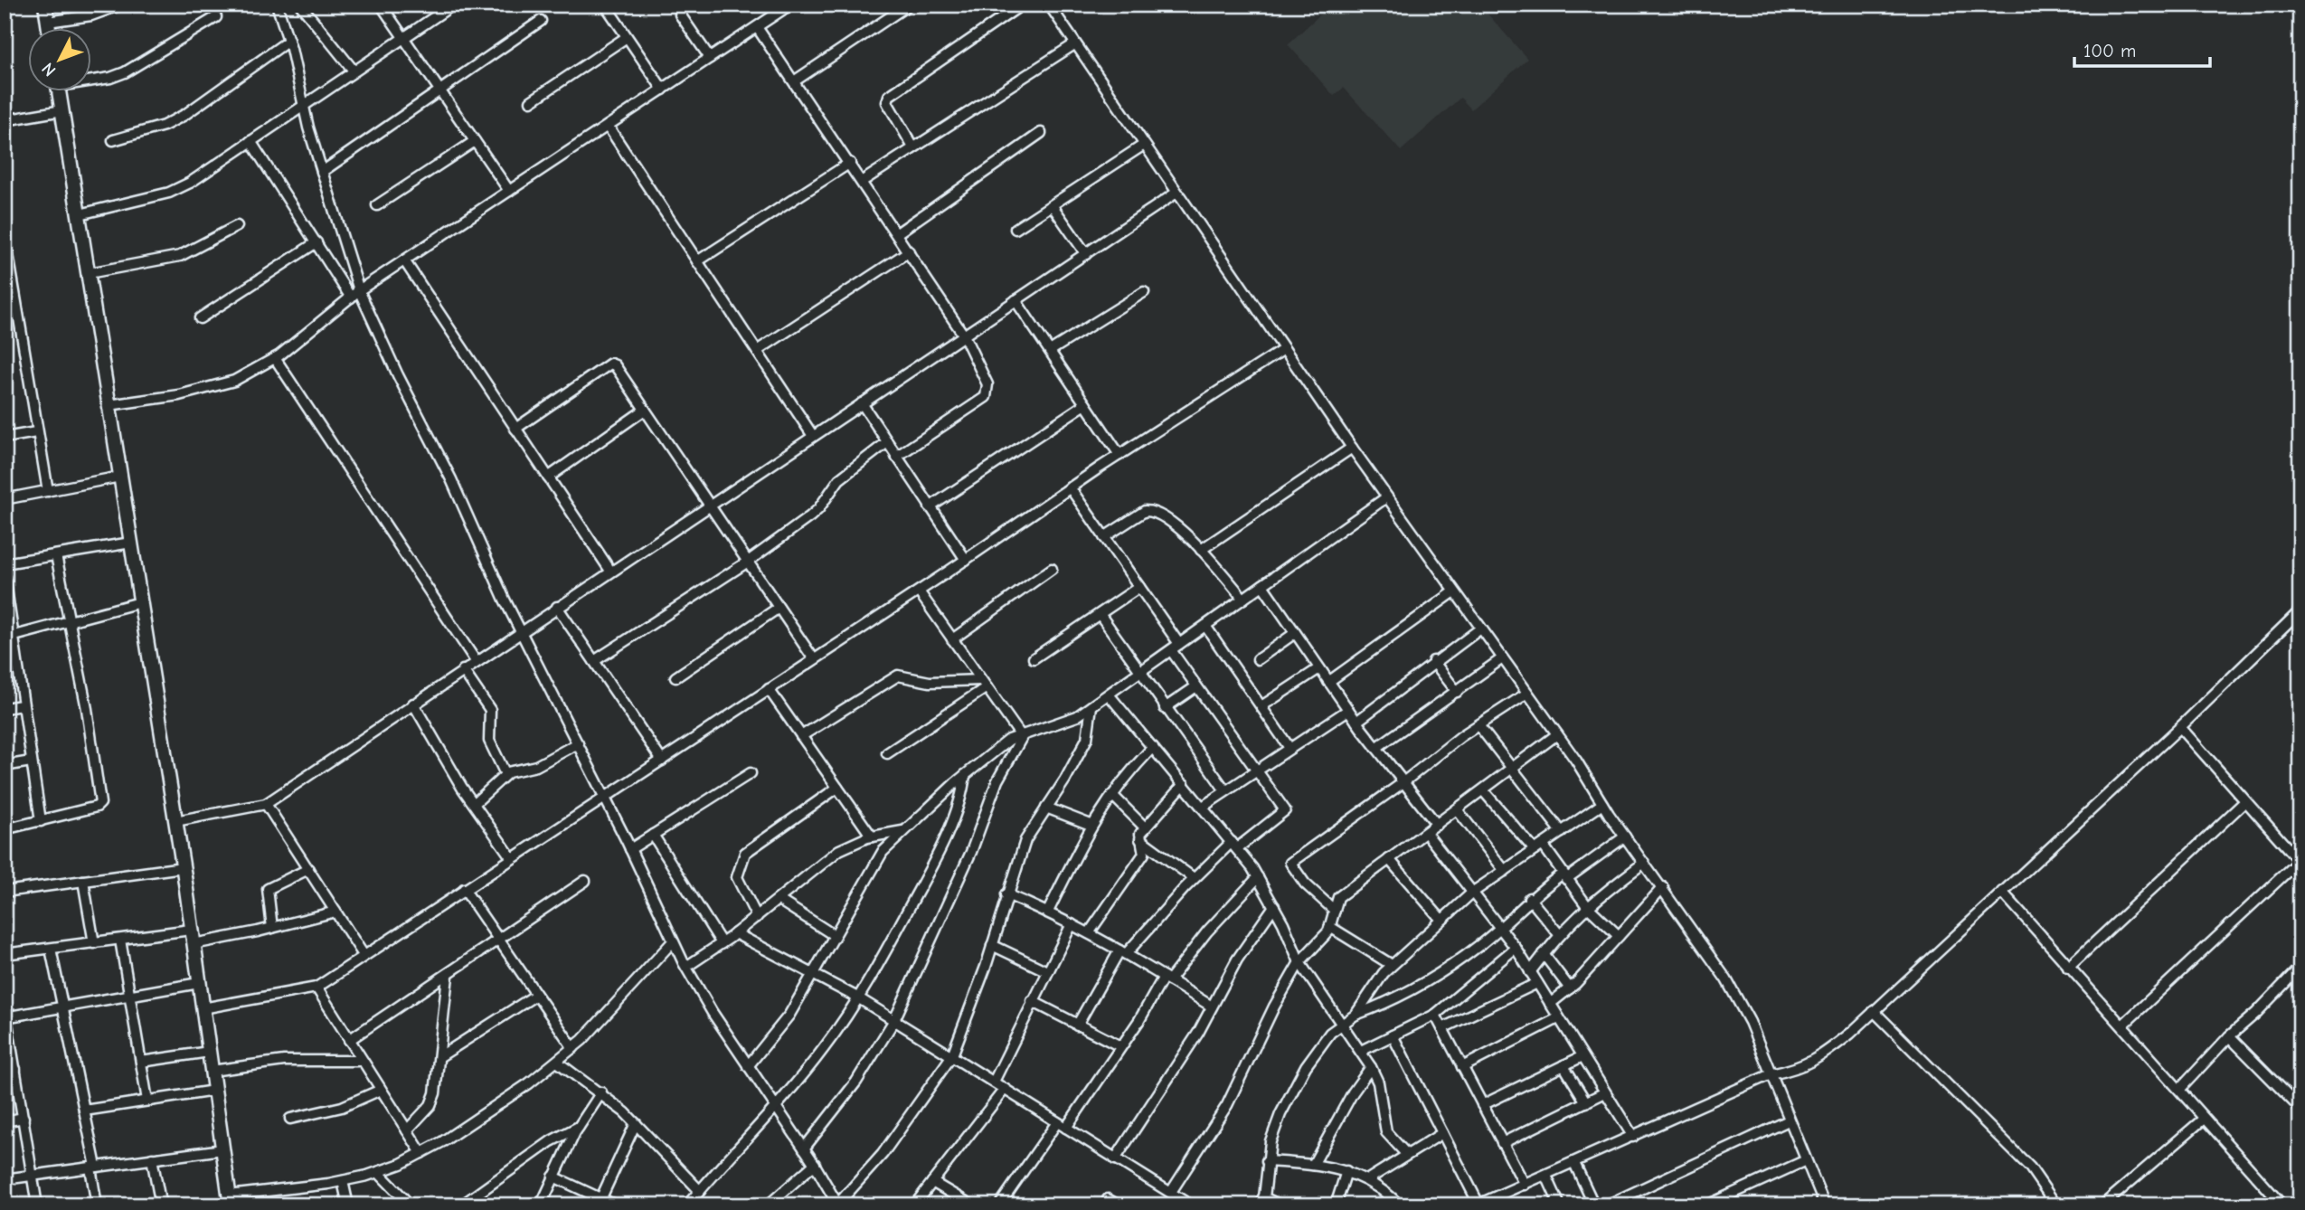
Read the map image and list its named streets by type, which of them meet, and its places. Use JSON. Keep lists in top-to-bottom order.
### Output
{
  "scale_bar": "100 m",
  "north": "bottom left"
}
